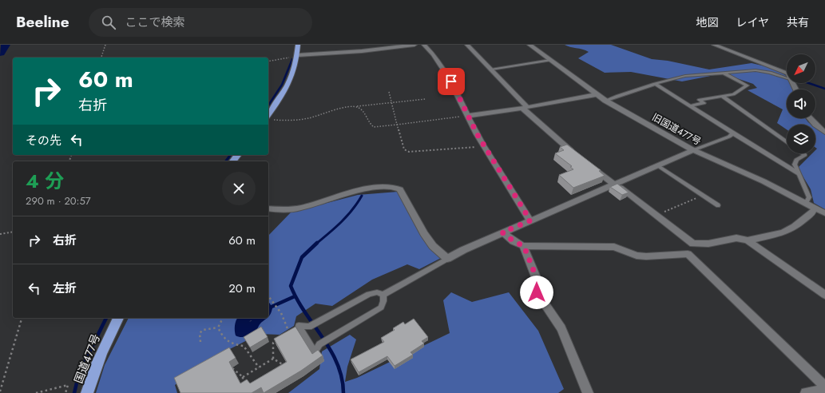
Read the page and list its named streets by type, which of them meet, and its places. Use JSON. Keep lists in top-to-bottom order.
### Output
{
  "streets": {
    "highway": ["国道477号"],
    "street": ["旧国道477号"]
  },
  "north": "bottom left",
  "page": {
    "header": "Beeline",
    "search": "ここで検索",
    "nav": ["地図", "レイヤ", "共有"],
    "turn": ["60 m", "右折"],
    "then": "その先",
    "heading": ["4 分", "290 m · 20:57"],
    "list": [
      {
        "name": "右折",
        "value": "60 m"
      },
      {
        "name": "左折",
        "value": "20 m"
      }
    ]
  }
}
